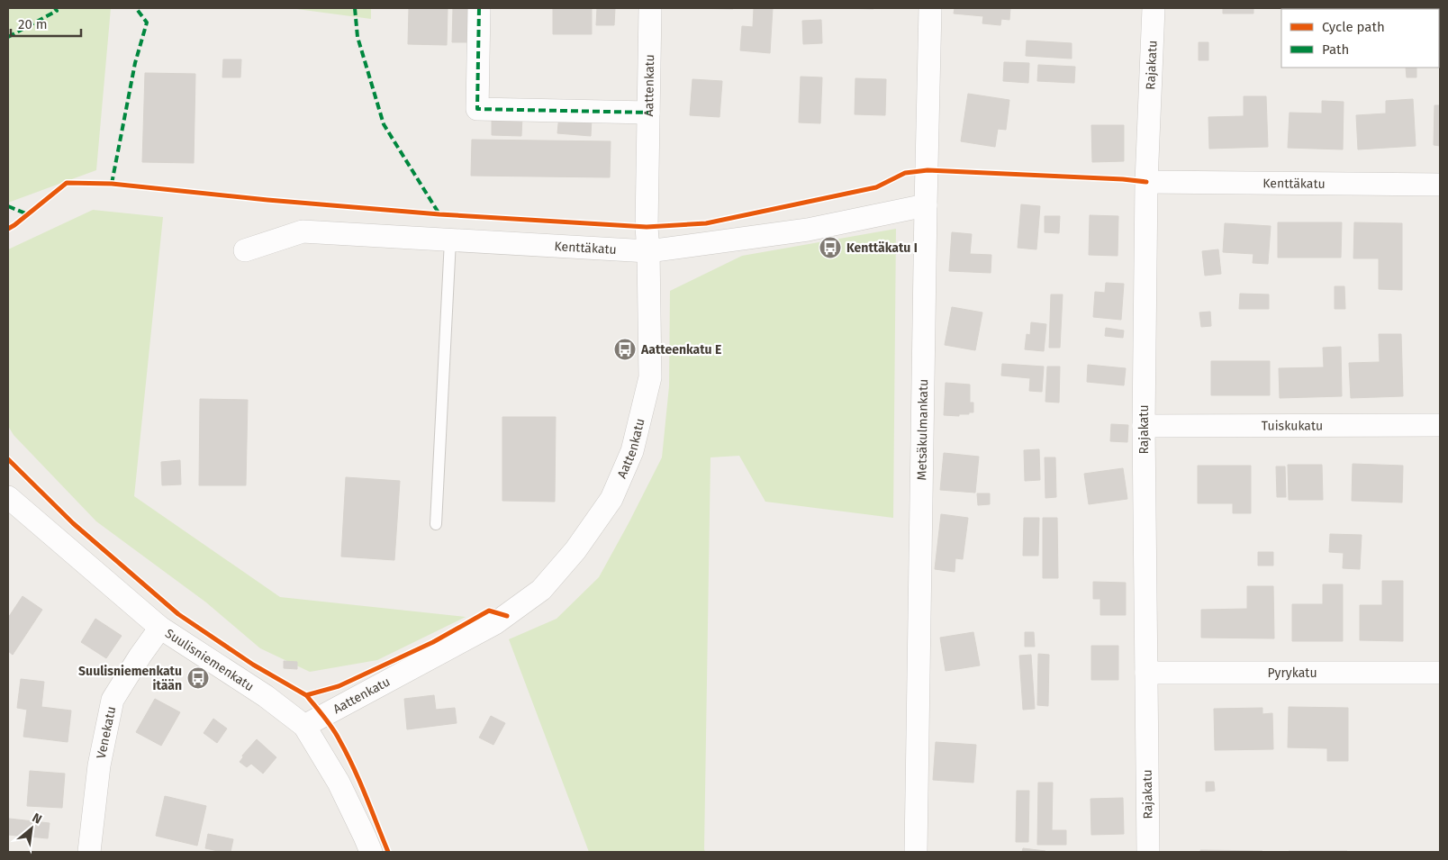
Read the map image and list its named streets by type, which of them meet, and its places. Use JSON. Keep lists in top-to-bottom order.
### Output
{
  "streets": {
    "street": [
      "Rajakatu",
      "Aattenkatu",
      "Kenttäkatu",
      "Tuiskukatu",
      "Metsäkulmankatu",
      "Suulisniemenkatu",
      "Pyrykatu",
      "Venekatu"
    ]
  },
  "crossings": [
    ["Rajakatu", "Kenttäkatu"],
    ["Rajakatu", "Tuiskukatu"],
    ["Rajakatu", "Pyrykatu"],
    ["Aattenkatu", "Kenttäkatu"],
    ["Aattenkatu", "Suulisniemenkatu"],
    ["Kenttäkatu", "Metsäkulmankatu"],
    ["Suulisniemenkatu", "Venekatu"]
  ],
  "places": {
    "bus stop": ["Kenttäkatu I", "Aatteenkatu E", "Suulisniemenkatu itään"]
  },
  "legend": ["Cycle path", "Path"],
  "scale_bar": "20 m",
  "north": "top right"
}
